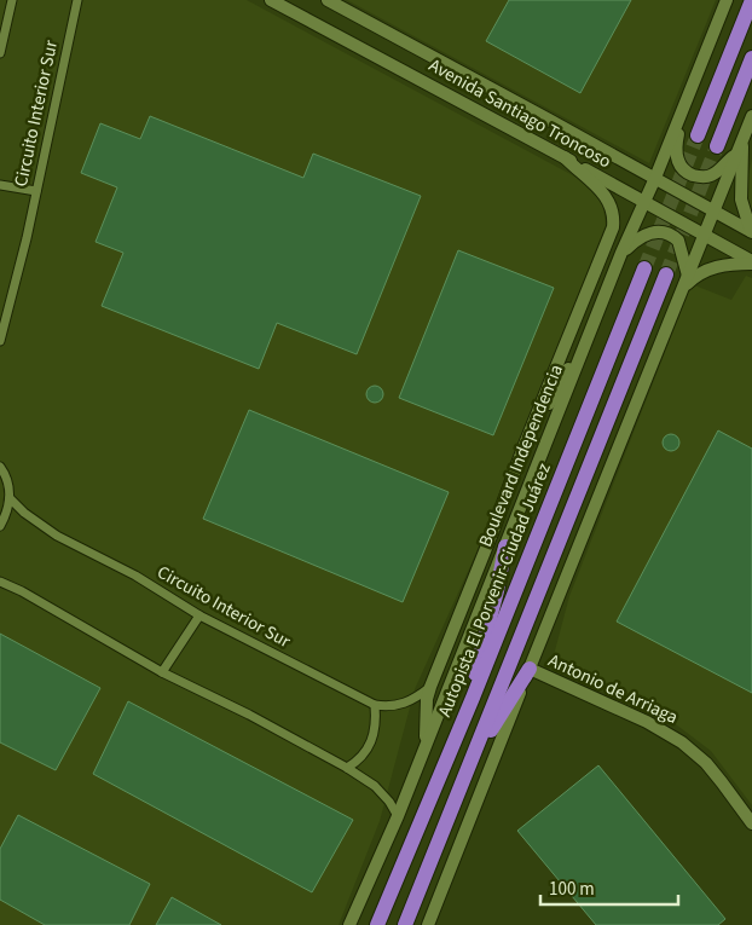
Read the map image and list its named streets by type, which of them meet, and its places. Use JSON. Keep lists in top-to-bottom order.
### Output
{
  "streets": {
    "highway": ["Autopista El Porvenir-Ciudad Juárez"],
    "main road": ["Avenida Santiago Troncoso", "Boulevard Independencia", "Antonio de Arriaga"],
    "street": ["Circuito Interior Sur"]
  },
  "crossings": [
    ["Avenida Santiago Troncoso", "Boulevard Independencia"]
  ],
  "scale_bar": "100 m"
}
